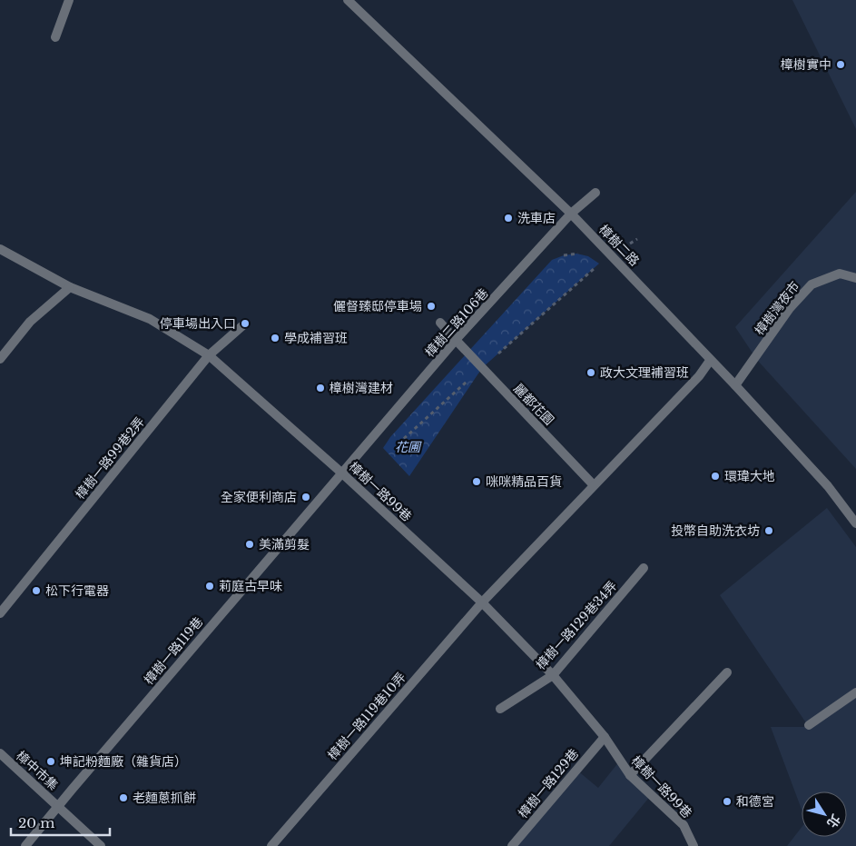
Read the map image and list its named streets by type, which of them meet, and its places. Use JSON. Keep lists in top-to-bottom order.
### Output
{
  "streets": {
    "street": [
      "樟樹二路",
      "樟樹灣夜市",
      "樟樹二路106巷",
      "麗都花園",
      "樟樹一路99巷2弄",
      "樟樹一路99巷",
      "樟樹一路129巷34弄",
      "樟樹一路119巷",
      "樟樹一路119巷10弄",
      "樟中市集",
      "樟樹一路129巷"
    ]
  },
  "crossings": [
    ["樟樹二路", "樟樹灣夜市"],
    ["樟樹二路", "樟樹二路106巷"],
    ["樟樹二路106巷", "麗都花園"],
    ["樟樹二路106巷", "樟樹一路99巷"],
    ["樟樹二路106巷", "樟樹一路119巷"],
    ["樟樹一路99巷2弄", "樟樹一路99巷"],
    ["樟樹一路99巷", "樟樹一路129巷34弄"],
    ["樟樹一路99巷", "樟樹一路119巷"],
    ["樟樹一路99巷", "樟樹一路119巷10弄"],
    ["樟樹一路99巷", "樟樹一路129巷"],
    ["樟樹一路119巷", "樟中市集"]
  ],
  "parks": ["花圃"],
  "places": [
    "樟樹實中",
    "洗車店",
    "儷督臻邸停車場",
    "停車場出入口",
    "學成補習班",
    "政大文理補習班",
    "樟樹灣建材",
    "環瑋大地",
    "咪咪精品百貨",
    "全家便利商店",
    "投幣自助洗衣坊",
    "美滿剪髮",
    "莉庭古早味",
    "松下行電器",
    "坤記粉麵廠（雜貨店）",
    "老麵蔥抓餅",
    "和德宮"
  ],
  "scale_bar": "20 m",
  "north": "bottom right"
}
